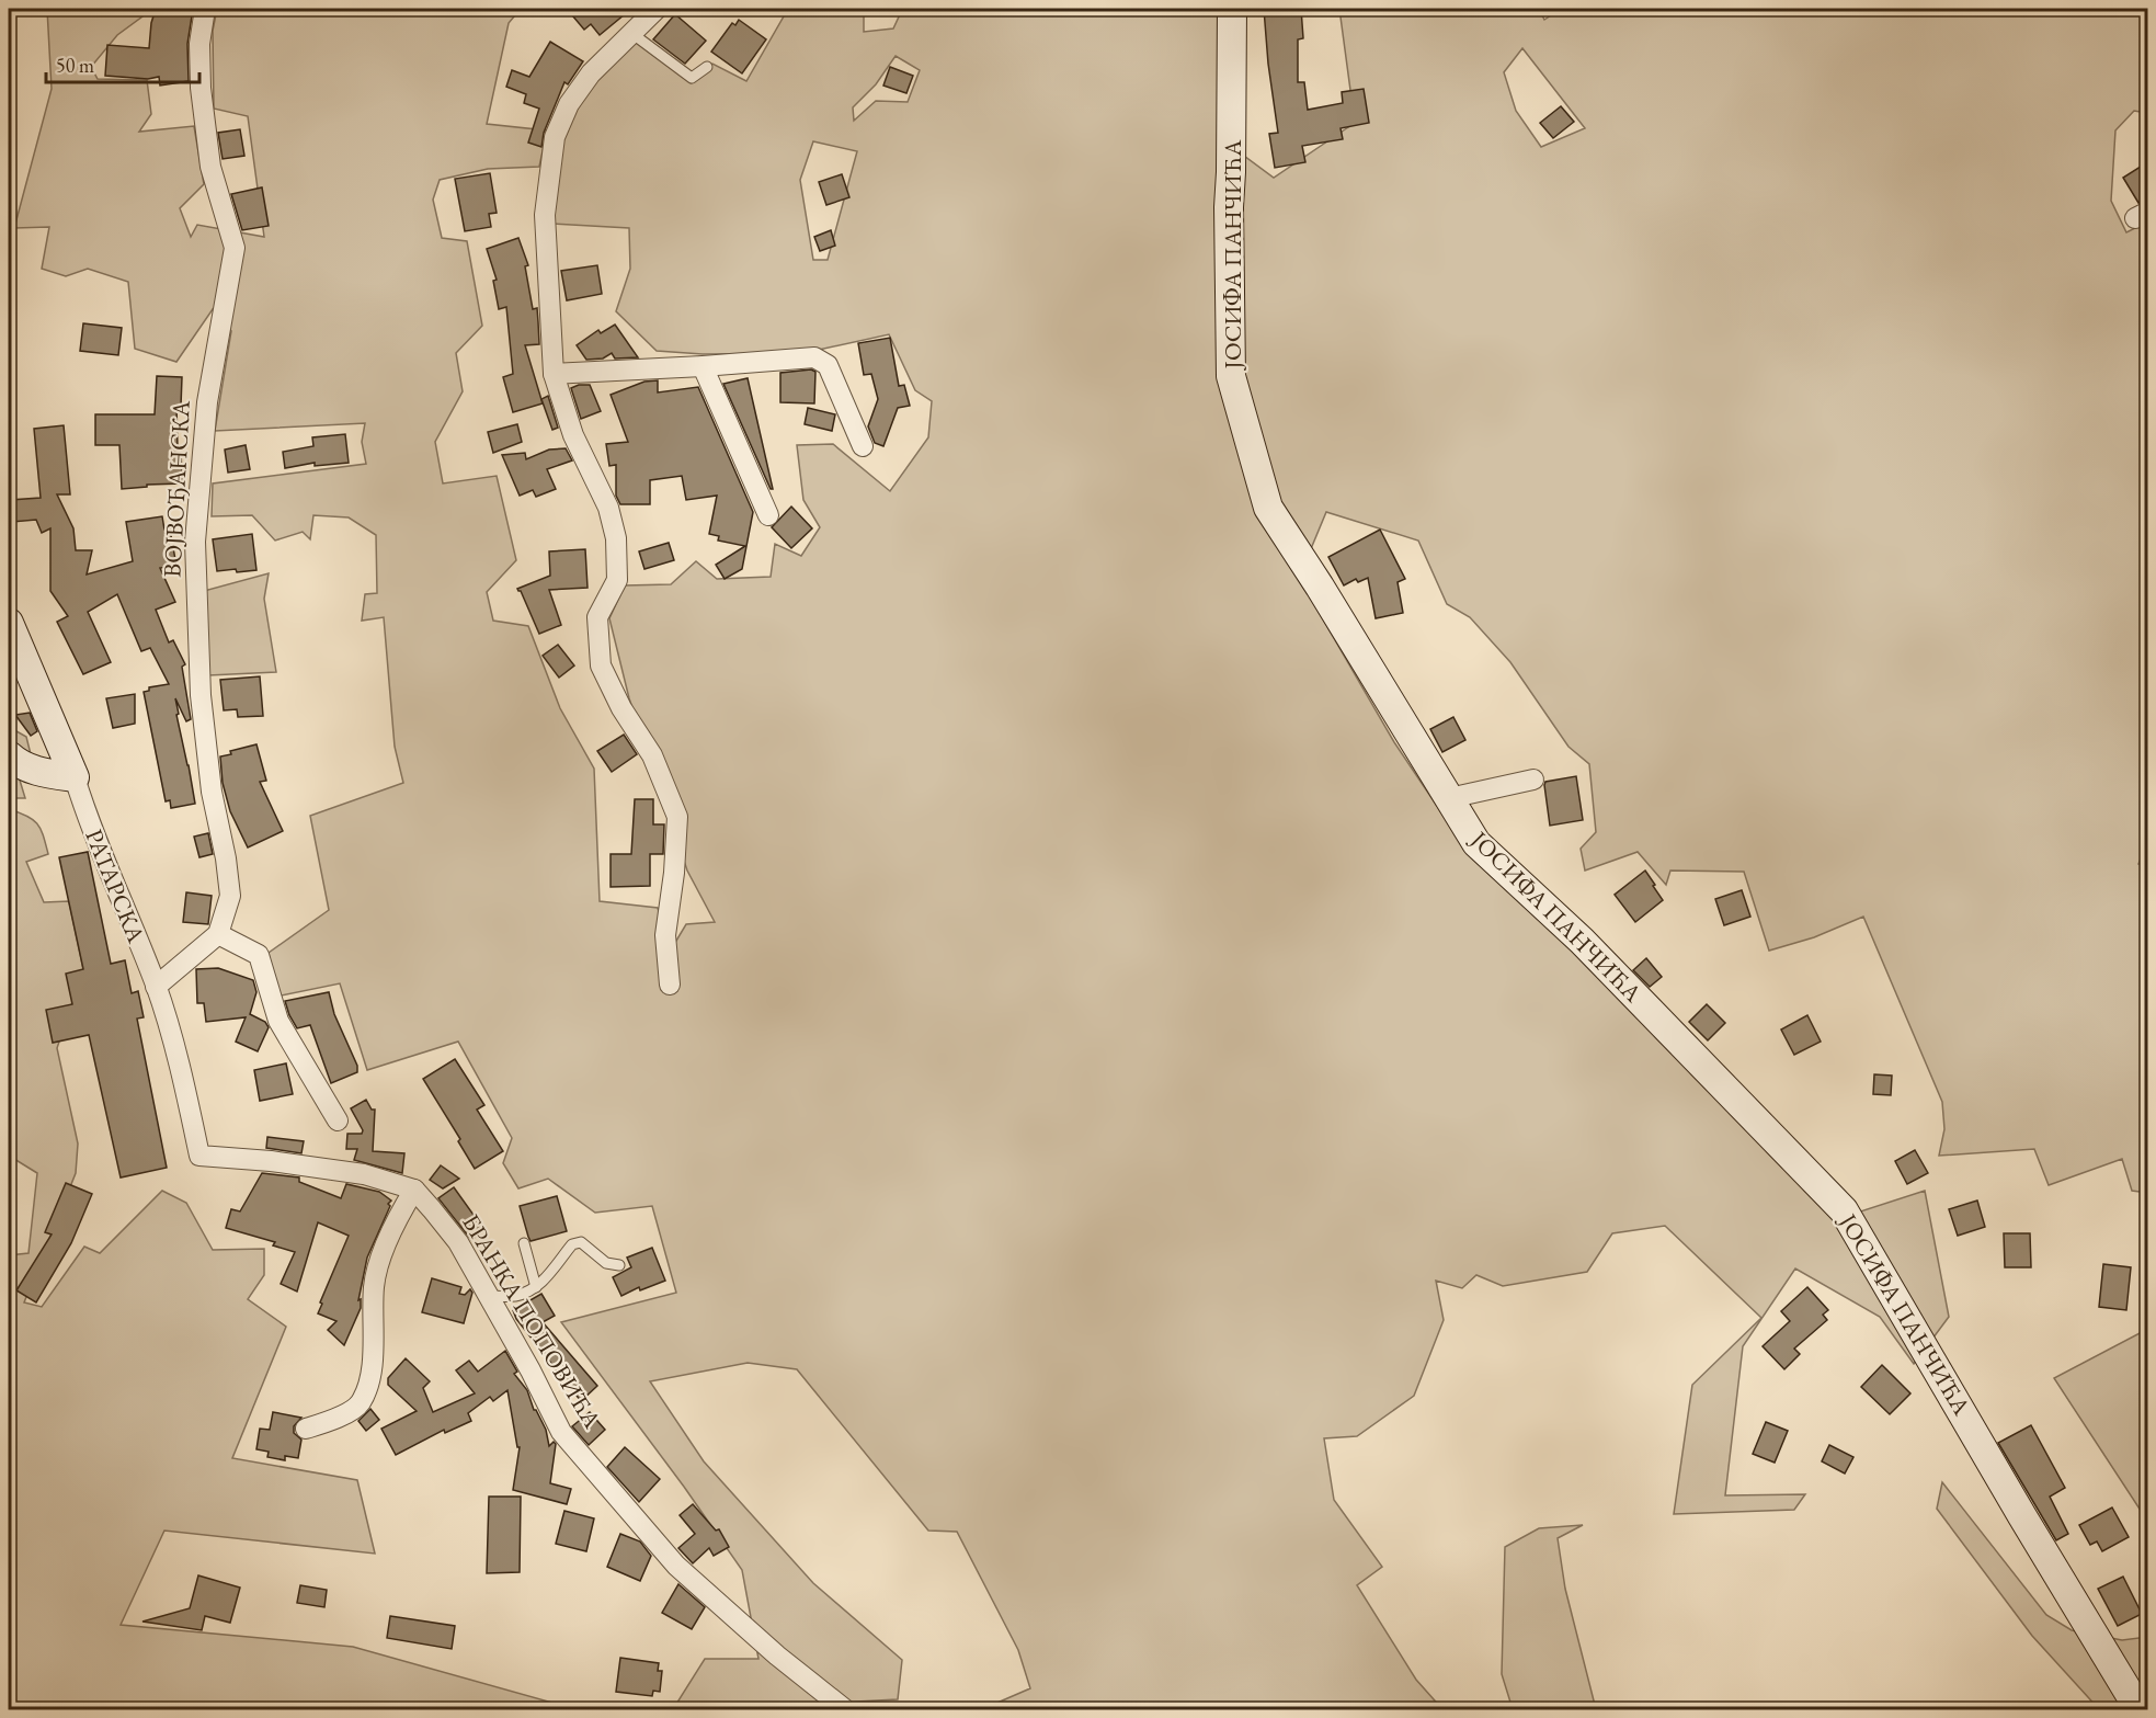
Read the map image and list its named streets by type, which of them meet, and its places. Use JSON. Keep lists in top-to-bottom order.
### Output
{
  "streets": {
    "street": [
      "ЈОСИФА ПАНЧИЋА",
      "ВОЈВОЂАНСКА",
      "РАТАРСКА",
      "БРАНКА ПОПОВИЋА"
    ]
  },
  "crossings": [
    ["РАТАРСКА", "БРАНКА ПОПОВИЋА"]
  ],
  "scale_bar": "50 m"
}
